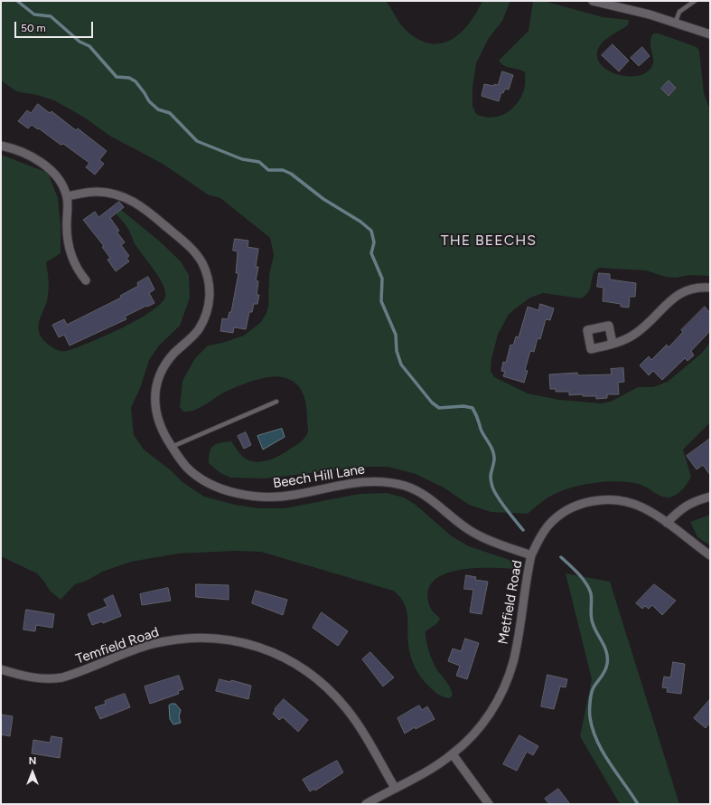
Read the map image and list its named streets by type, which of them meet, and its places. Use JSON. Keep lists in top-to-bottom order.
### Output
{
  "streets": {
    "street": ["Beech Hill Lane", "Metfield Road", "Temfield Road"]
  },
  "crossings": [
    ["Beech Hill Lane", "Metfield Road"],
    ["Metfield Road", "Temfield Road"]
  ],
  "districts": ["THE BEECHS"],
  "scale_bar": "50 m",
  "north": "top"
}
